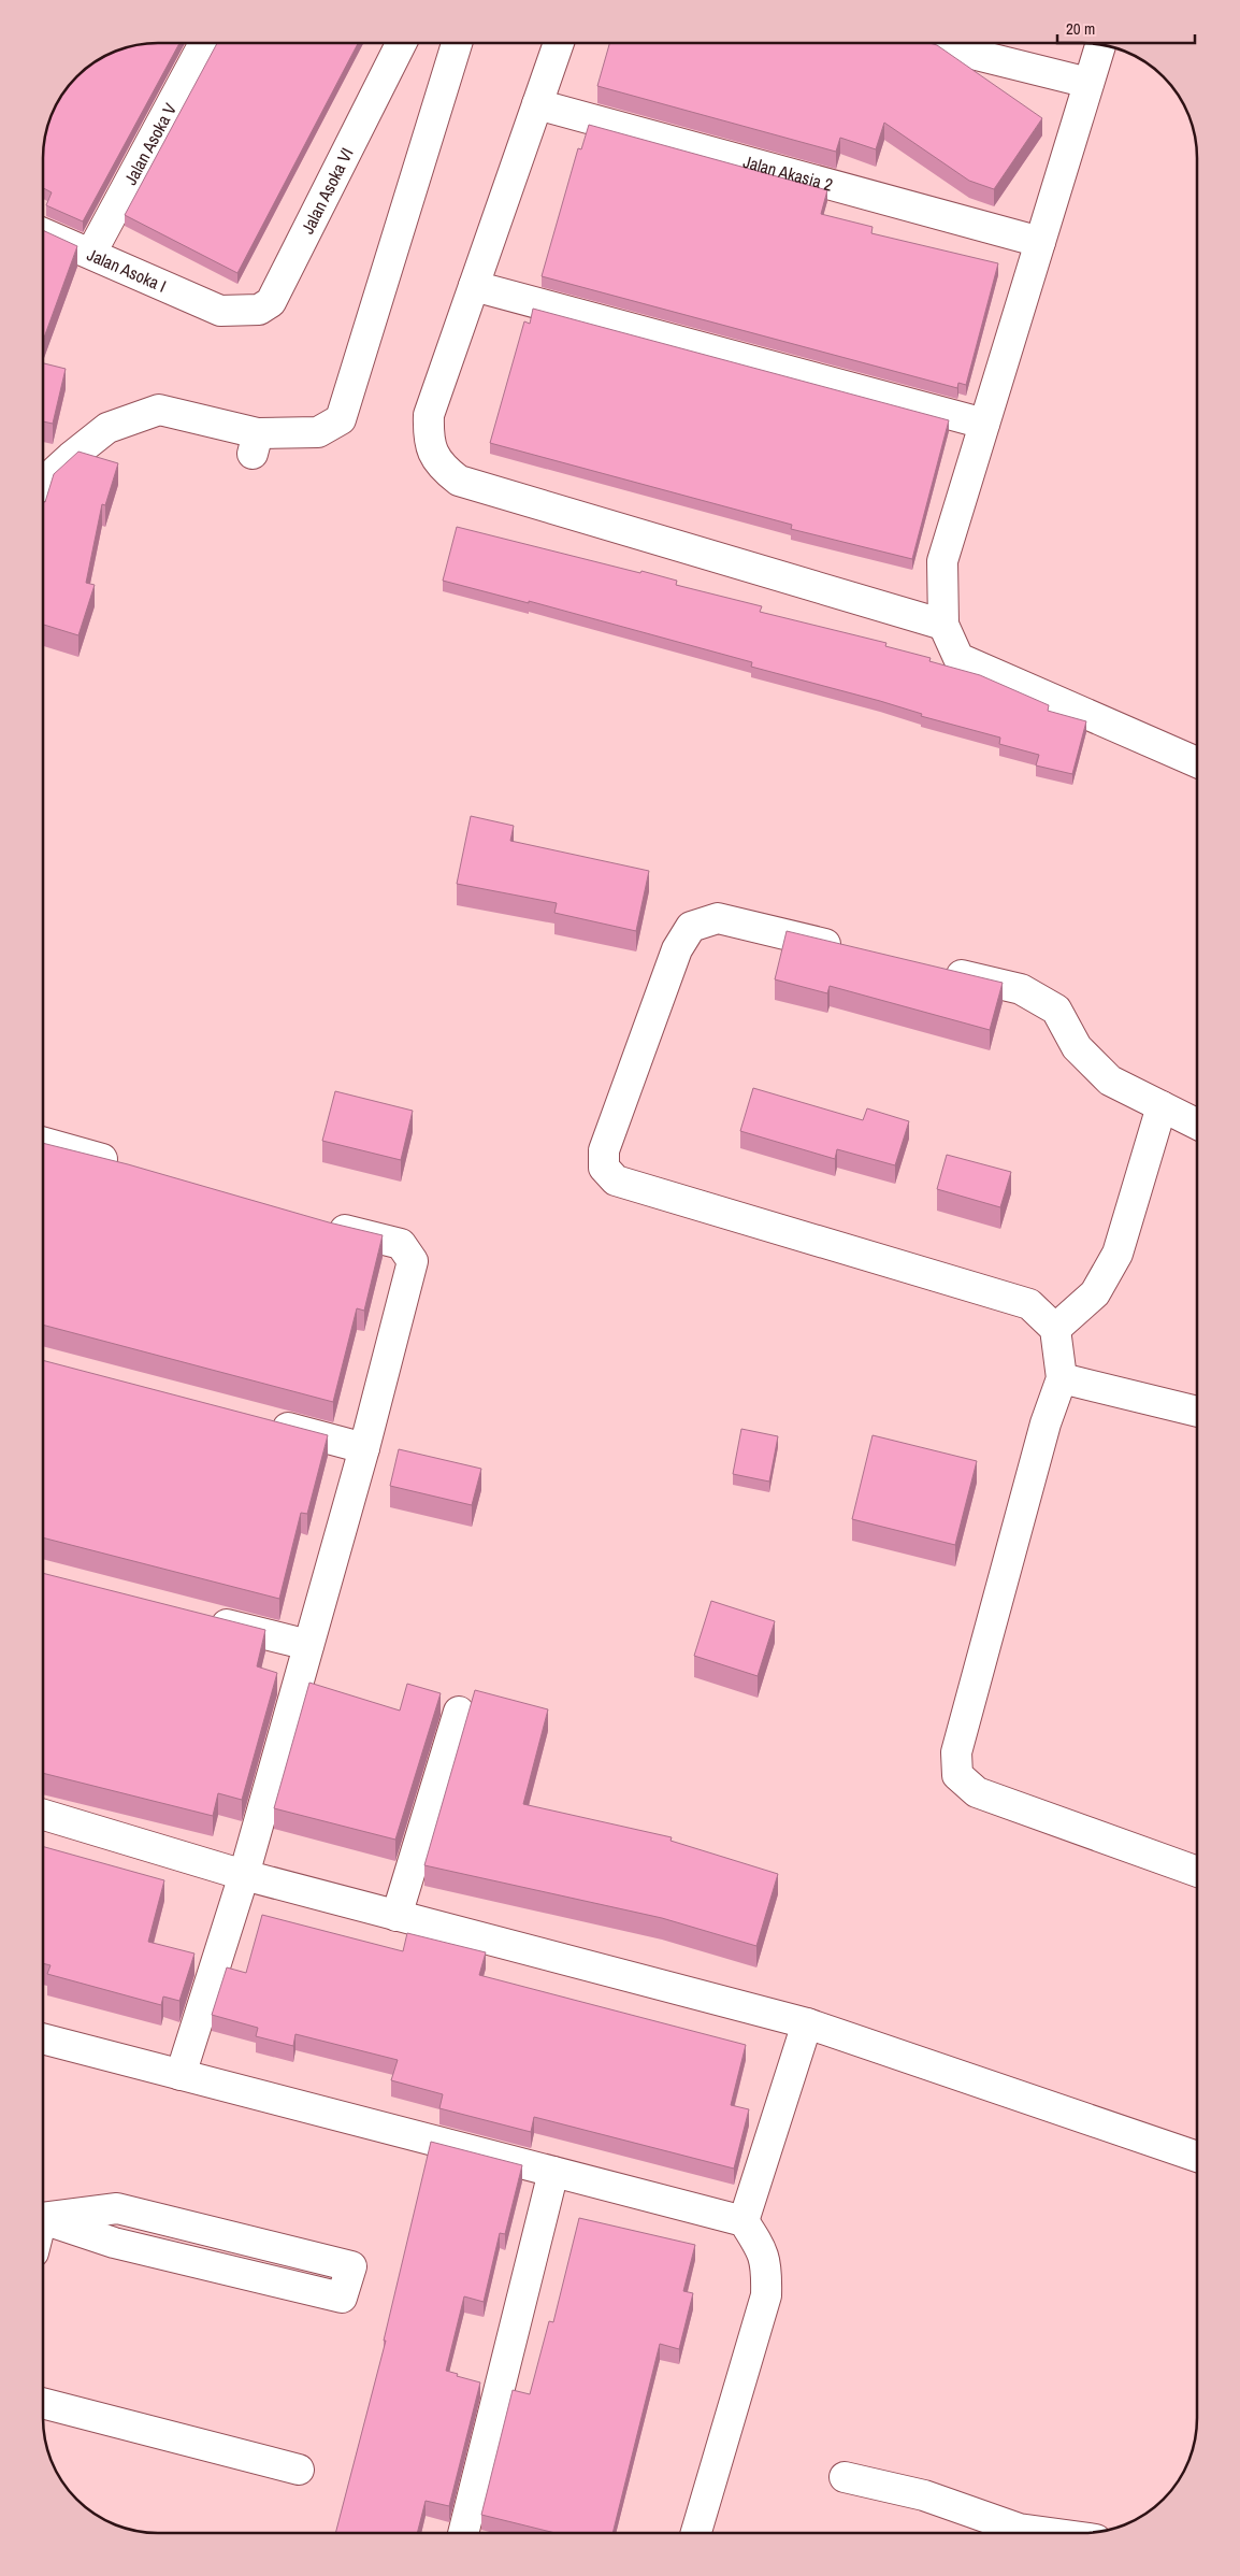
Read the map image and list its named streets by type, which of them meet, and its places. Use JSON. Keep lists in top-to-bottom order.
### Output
{
  "streets": {
    "street": [
      "Jalan Asoka V",
      "Jalan Akasia 2",
      "Jalan Asoka VI",
      "Jalan Asoka I"
    ]
  },
  "crossings": [
    ["Jalan Asoka V", "Jalan Asoka I"],
    ["Jalan Asoka VI", "Jalan Asoka I"]
  ],
  "scale_bar": "20 m"
}
